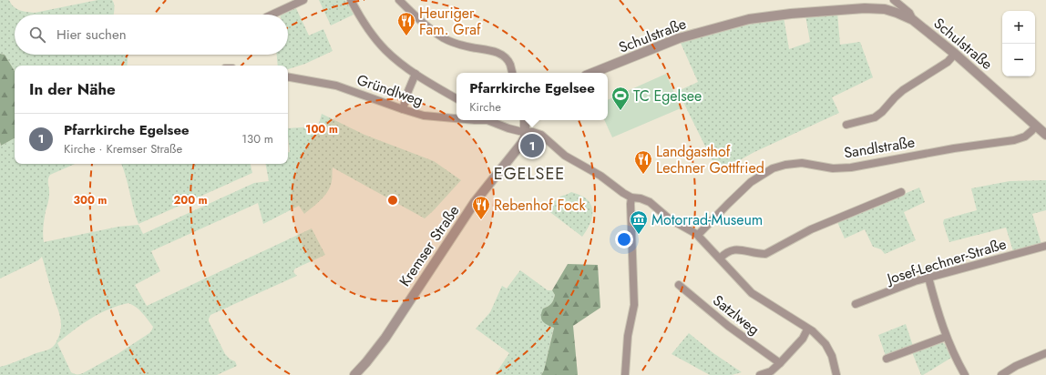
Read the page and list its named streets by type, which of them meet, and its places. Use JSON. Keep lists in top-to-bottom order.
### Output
{
  "streets": {
    "street": [
      "Schulstraße",
      "Gründlweg",
      "Sandlstraße",
      "Kremser Straße",
      "Josef-Lechner-Straße",
      "Satzlweg"
    ]
  },
  "crossings": [
    ["Schulstraße", "Sandlstraße"],
    ["Gründlweg", "Kremser Straße"]
  ],
  "districts": ["EGELSEE"],
  "places": {
    "restaurant": ["Heuriger Fam. Graf", "Landgasthof Lechner Gottfried", "Rebenhof Fock"],
    "sports": ["TC Egelsee"],
    "museum": ["Motorrad-Museum"]
  },
  "page": {
    "map_buttons": ["+", "−"],
    "search": "Hier suchen",
    "heading": "In der Nähe",
    "popup": ["Pfarrkirche Egelsee", "Kirche"],
    "list": [
      {
        "mark": "1",
        "name": "Pfarrkirche Egelsee",
        "note": "Kirche · Kremser Straße",
        "value": "130 m"
      }
    ],
    "pins": "1"
  },
  "rings": ["100 m", "300 m", "200 m"]
}
